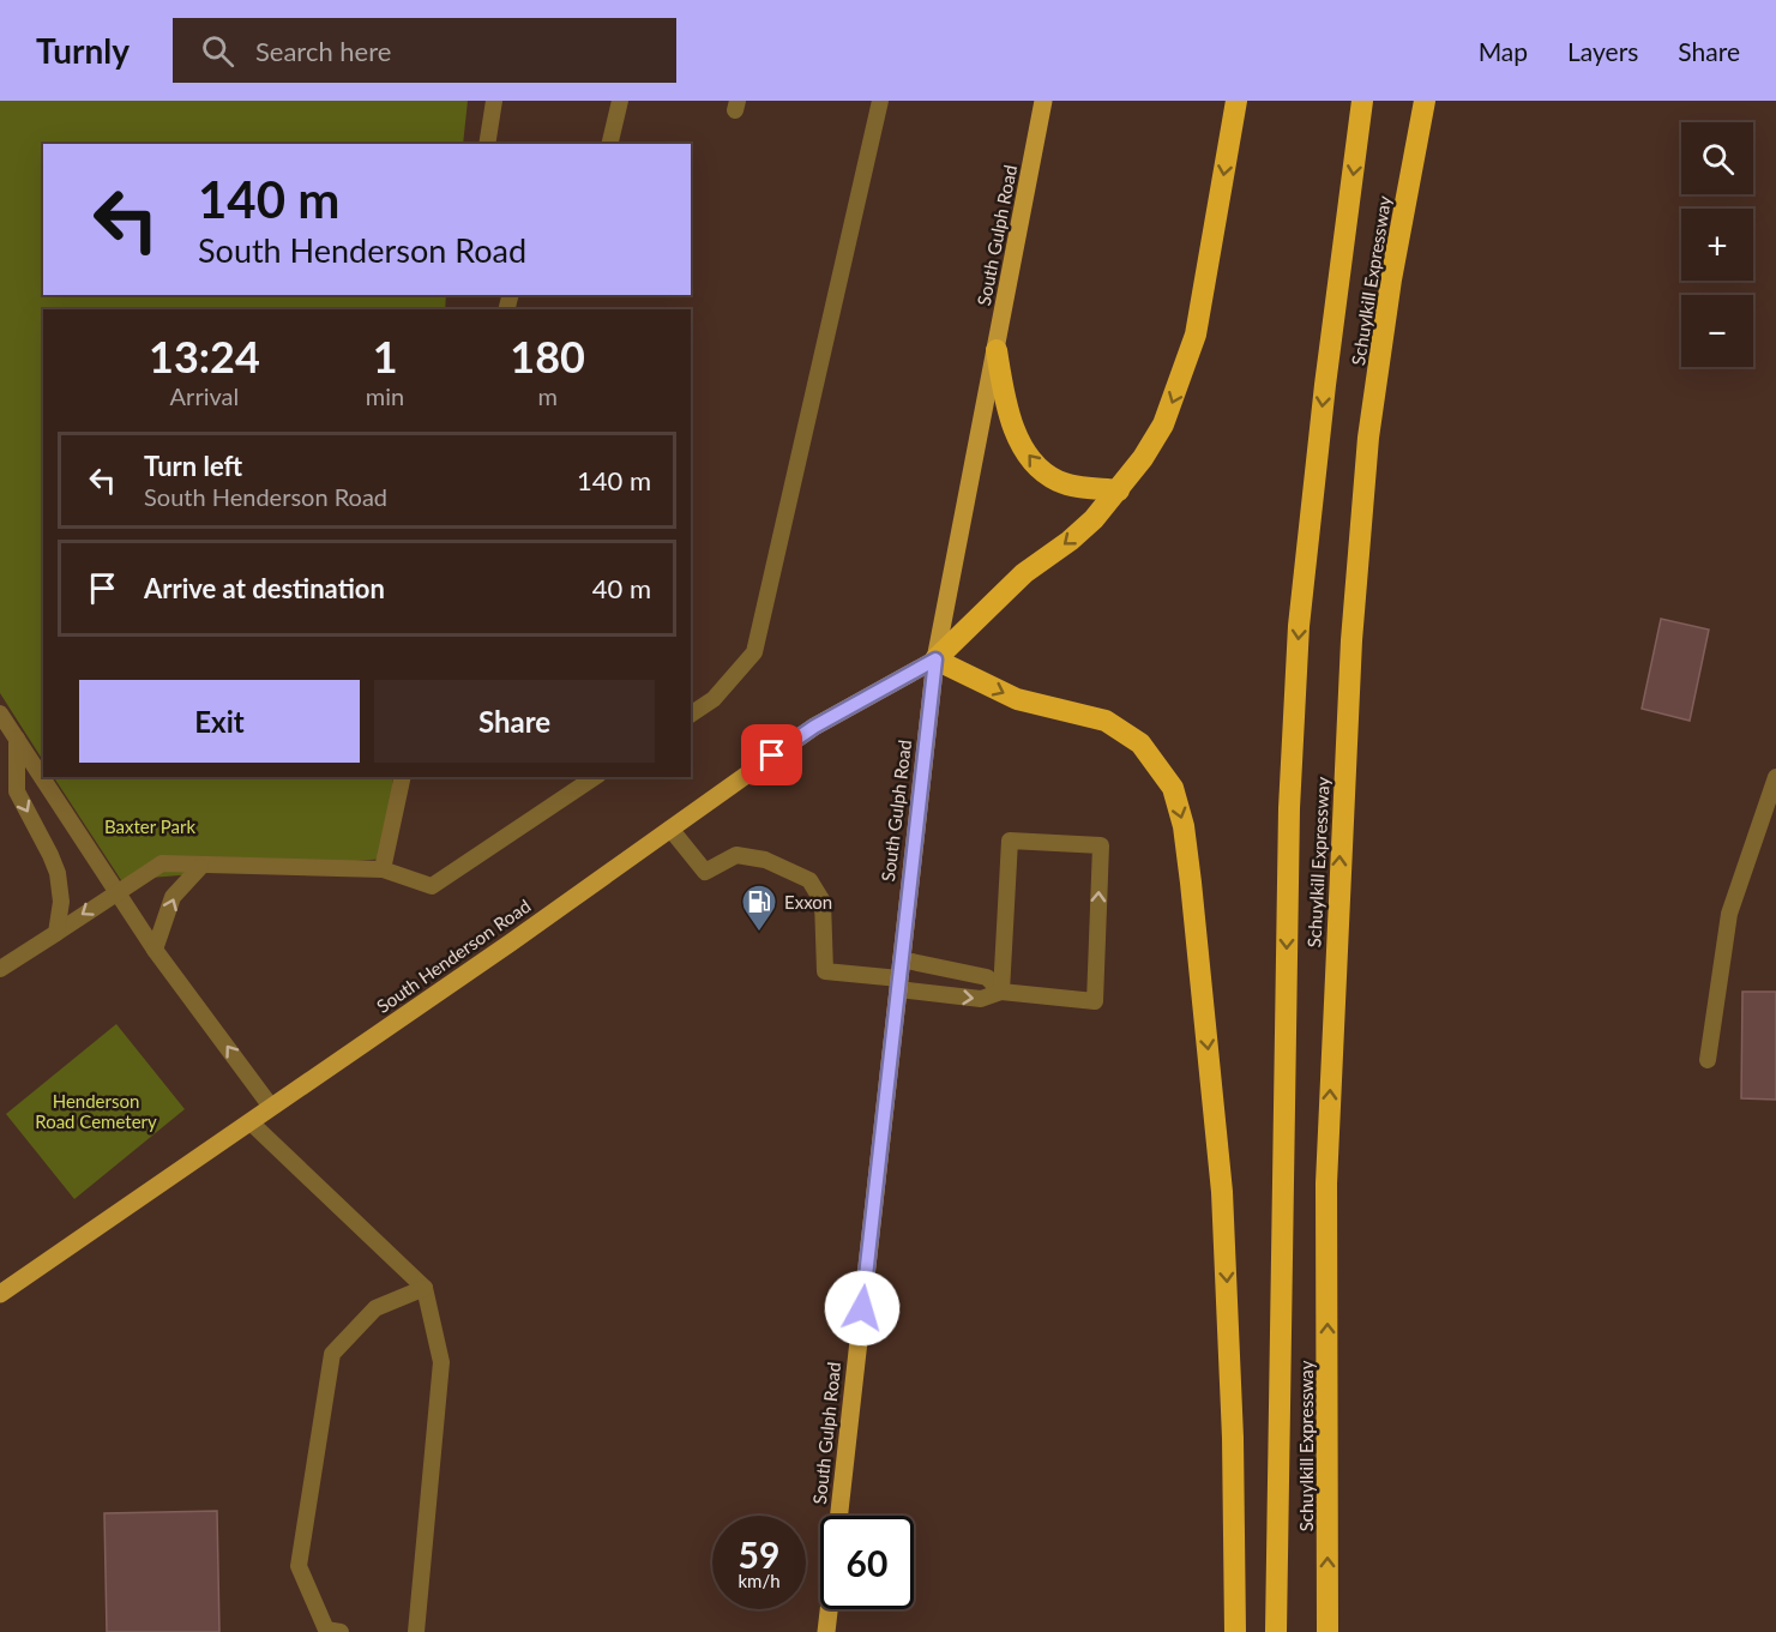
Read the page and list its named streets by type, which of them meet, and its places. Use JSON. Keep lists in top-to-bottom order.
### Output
{
  "streets": {
    "highway": ["Schuylkill Expressway"],
    "main road": ["South Gulph Road", "South Henderson Road"]
  },
  "crossings": [
    ["South Gulph Road", "South Henderson Road"]
  ],
  "parks": ["Baxter Park", "Henderson Road Cemetery"],
  "places": {
    "fuel station": ["Exxon"]
  },
  "page": {
    "header": "Turnly",
    "search": "Search here",
    "nav": ["Map", "Layers", "Share"],
    "map_buttons": ["+", "−"],
    "turn": ["140 m", "South Henderson Road"],
    "eta": [
      "13:24",
      "Arrival",
      "1",
      "min",
      "180",
      "m"
    ],
    "list": [
      {
        "name": "Turn left",
        "note": "South Henderson Road",
        "value": "140 m"
      },
      {
        "name": "Arrive at destination",
        "value": "40 m"
      }
    ],
    "buttons": ["Exit", "Share"],
    "speed": "59 km/h",
    "limit": "60"
  }
}
